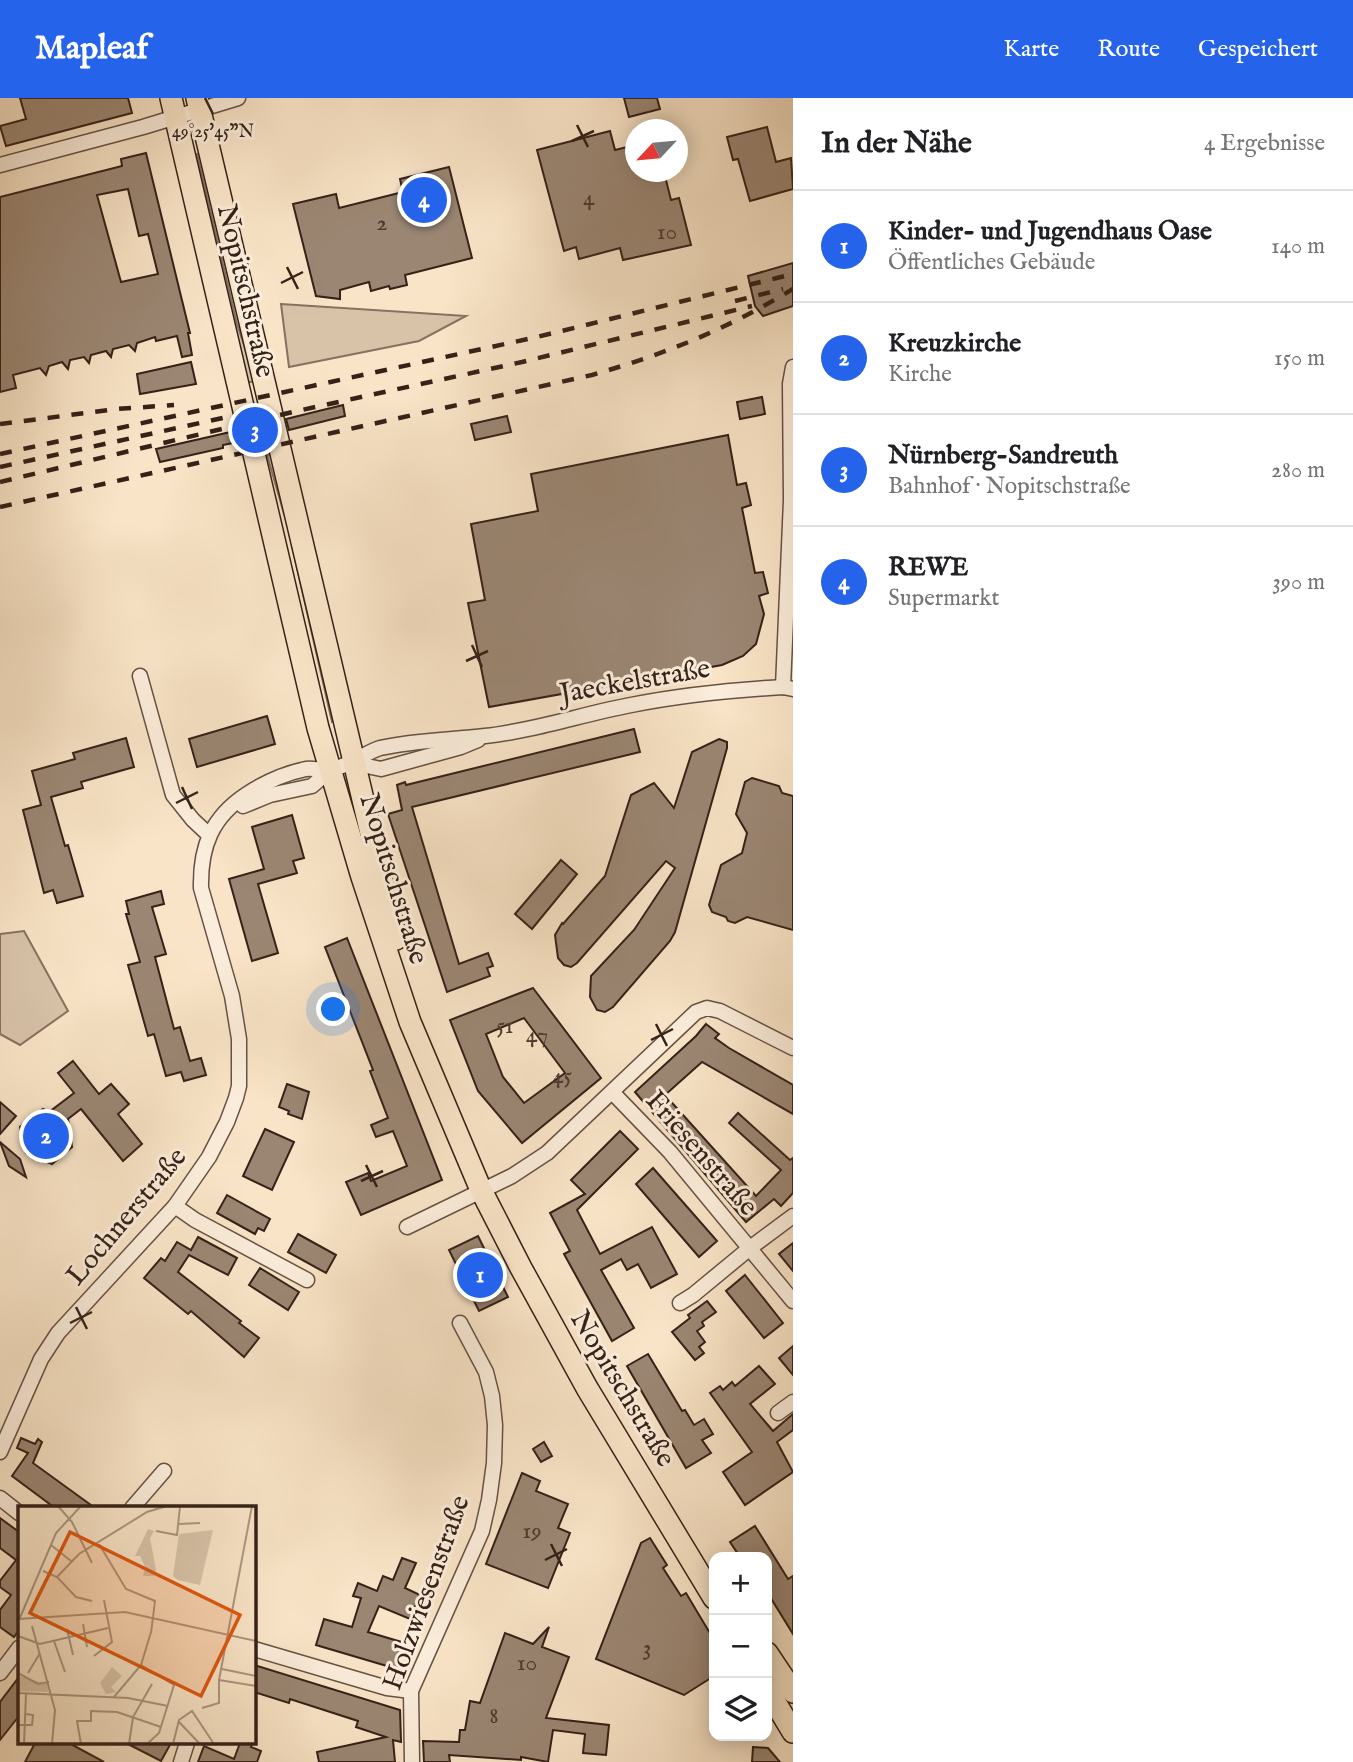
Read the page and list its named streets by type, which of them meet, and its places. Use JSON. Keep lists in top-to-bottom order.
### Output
{
  "streets": {
    "main road": ["Nopitschstraße"],
    "street": [
      "Jaeckelstraße",
      "Friesenstraße",
      "Lochnerstraße",
      "Holzwiesenstraße"
    ]
  },
  "crossings": [
    ["Nopitschstraße", "Jaeckelstraße"],
    ["Nopitschstraße", "Lochnerstraße"],
    ["Jaeckelstraße", "Lochnerstraße"]
  ],
  "house_numbers": [
    "4",
    "2",
    "10",
    "51",
    "47",
    "45",
    "19",
    "3",
    "10",
    "8"
  ],
  "north": "bottom left",
  "page": {
    "header": "Mapleaf",
    "nav": ["Karte", "Route", "Gespeichert"],
    "heading": ["In der Nähe", "4 Ergebnisse"],
    "pins": [
      "4",
      "3",
      "2",
      "1"
    ],
    "list": [
      {
        "mark": "1",
        "name": "Kinder- und Jugendhaus Oase",
        "note": "Öffentliches Gebäude",
        "value": "140 m"
      },
      {
        "mark": "2",
        "name": "Kreuzkirche",
        "note": "Kirche",
        "value": "150 m"
      },
      {
        "mark": "3",
        "name": "Nürnberg-Sandreuth",
        "note": "Bahnhof · Nopitschstraße",
        "value": "280 m"
      },
      {
        "mark": "4",
        "name": "REWE",
        "note": "Supermarkt",
        "value": "390 m"
      }
    ],
    "map_buttons": ["+", "−"]
  },
  "coordinates": ["49°25'45\"N"]
}
